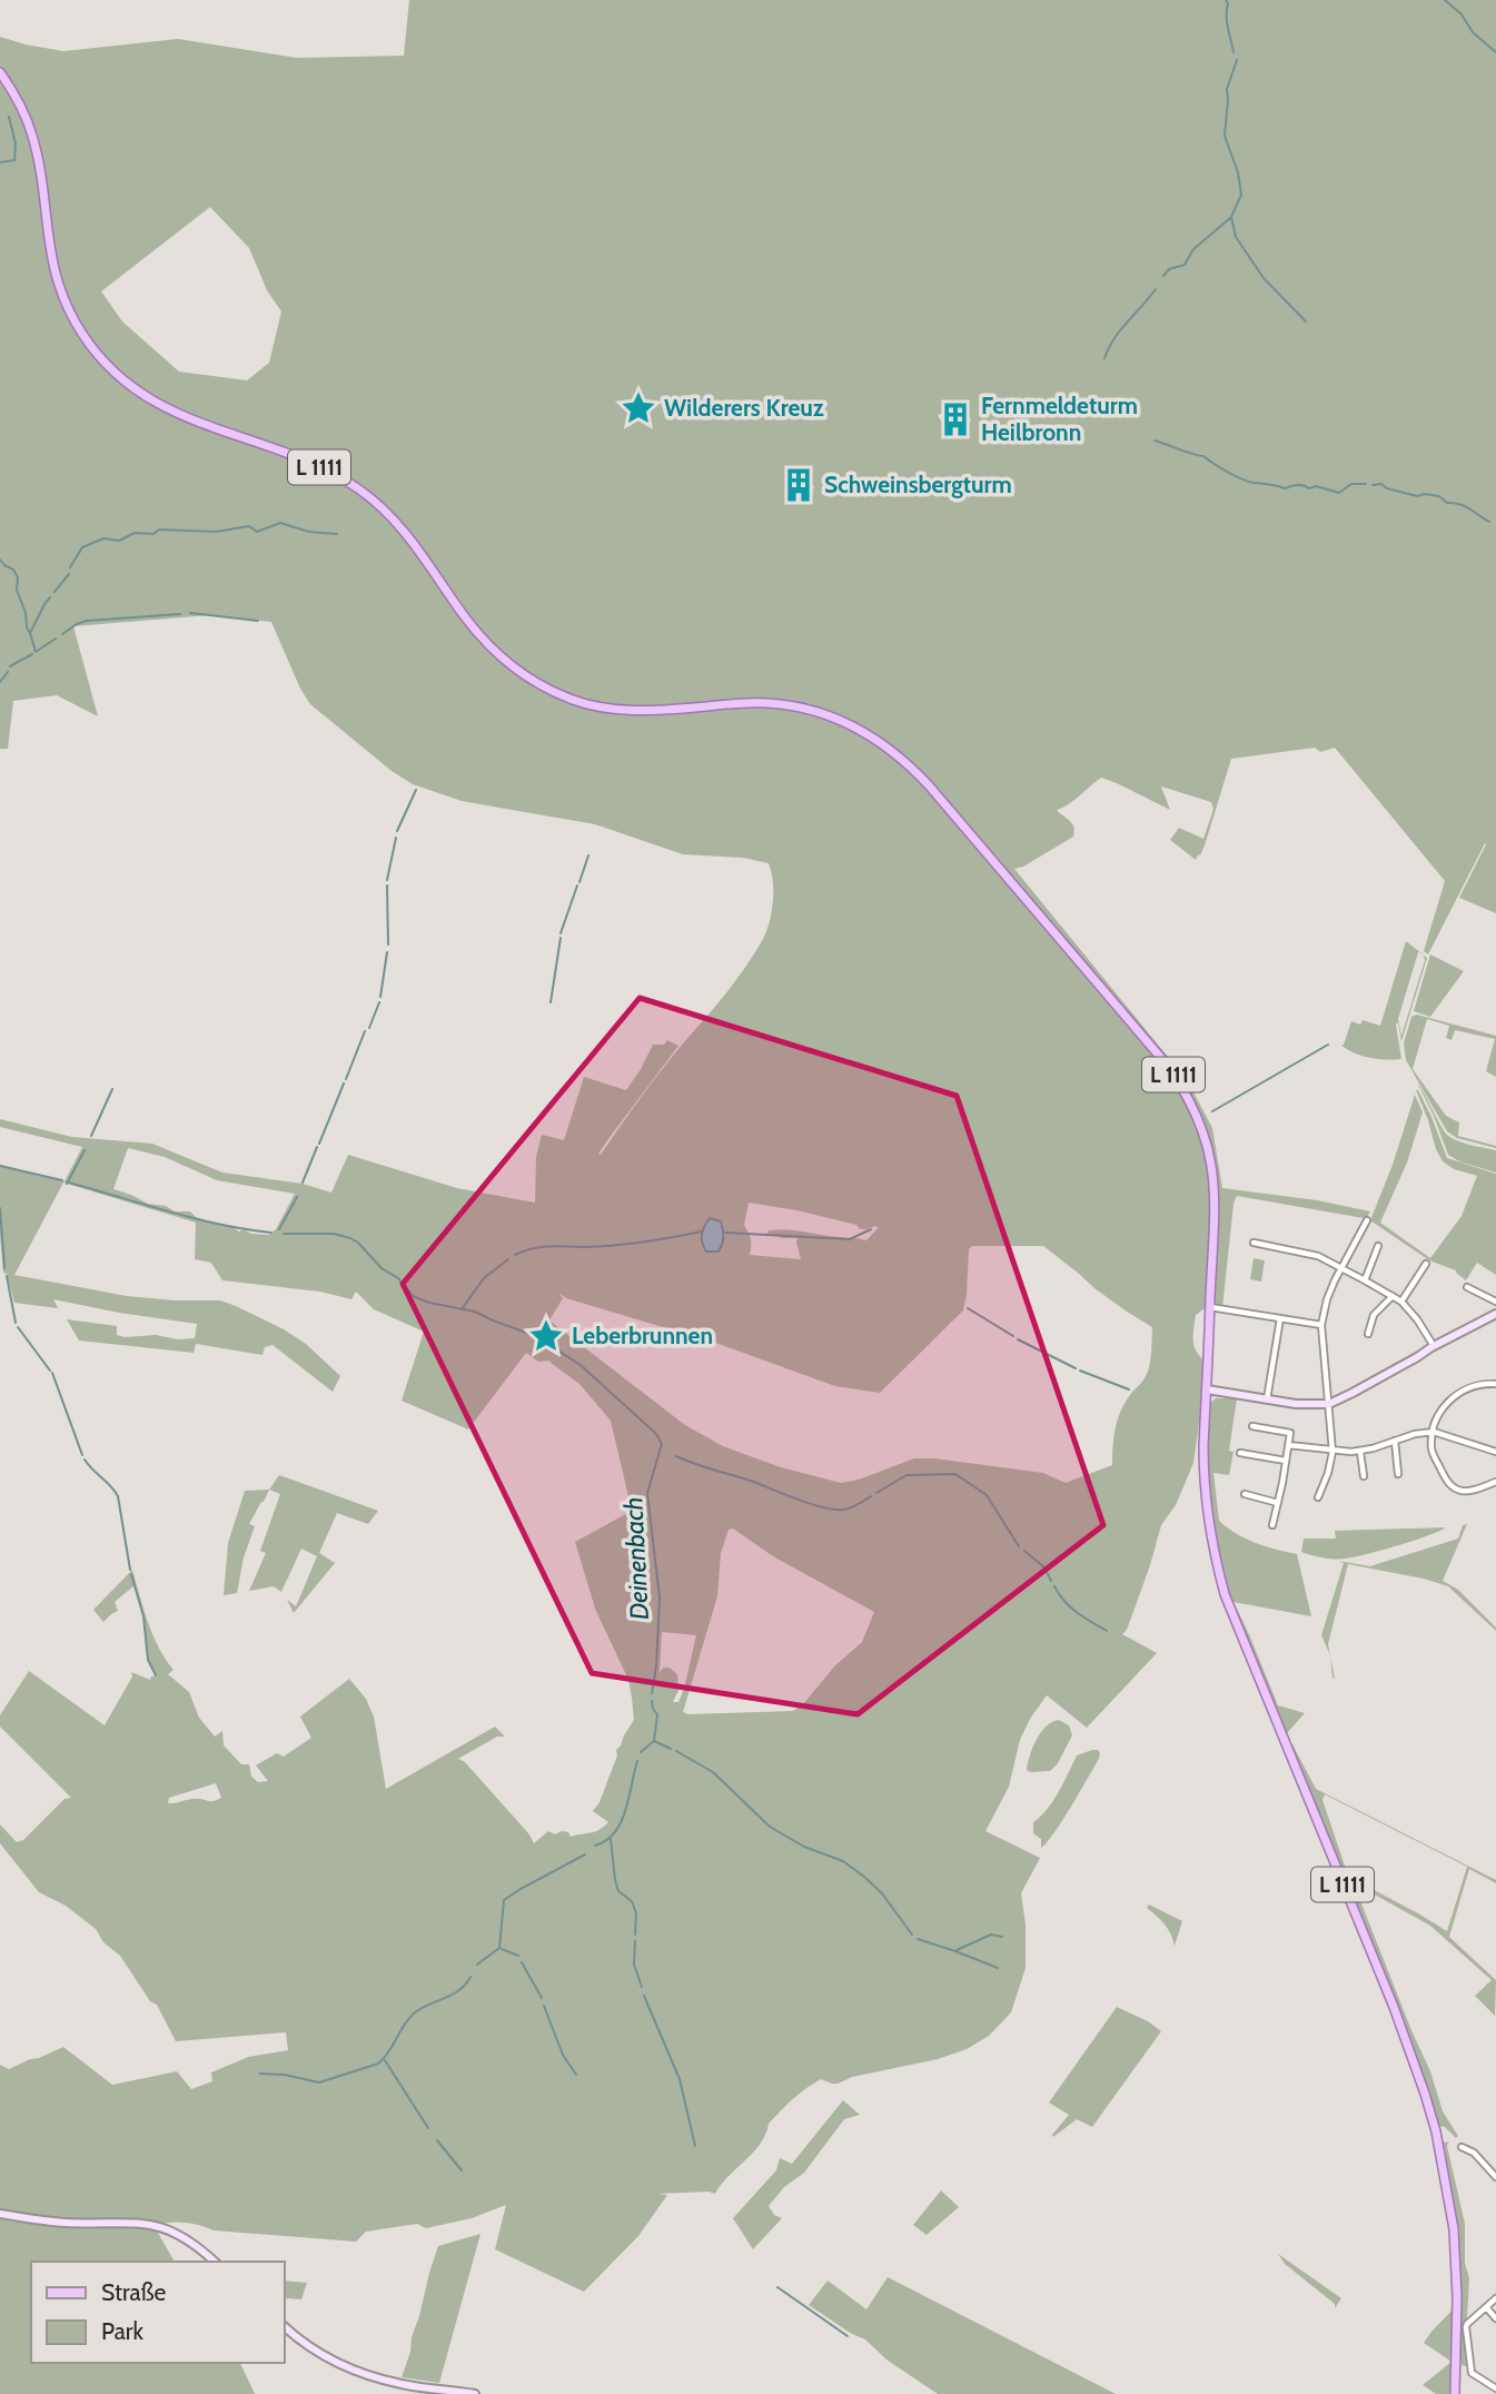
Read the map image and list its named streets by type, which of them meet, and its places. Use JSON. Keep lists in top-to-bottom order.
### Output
{
  "streets": {
    "main road": ["L 1111"]
  },
  "water": ["Deinenbach"],
  "places": {
    "place": ["Wilderers Kreuz", "Leberbrunnen"],
    "building": ["Fernmeldeturm Heilbronn", "Schweinsbergturm"]
  },
  "legend": ["Straße", "Park"]
}
